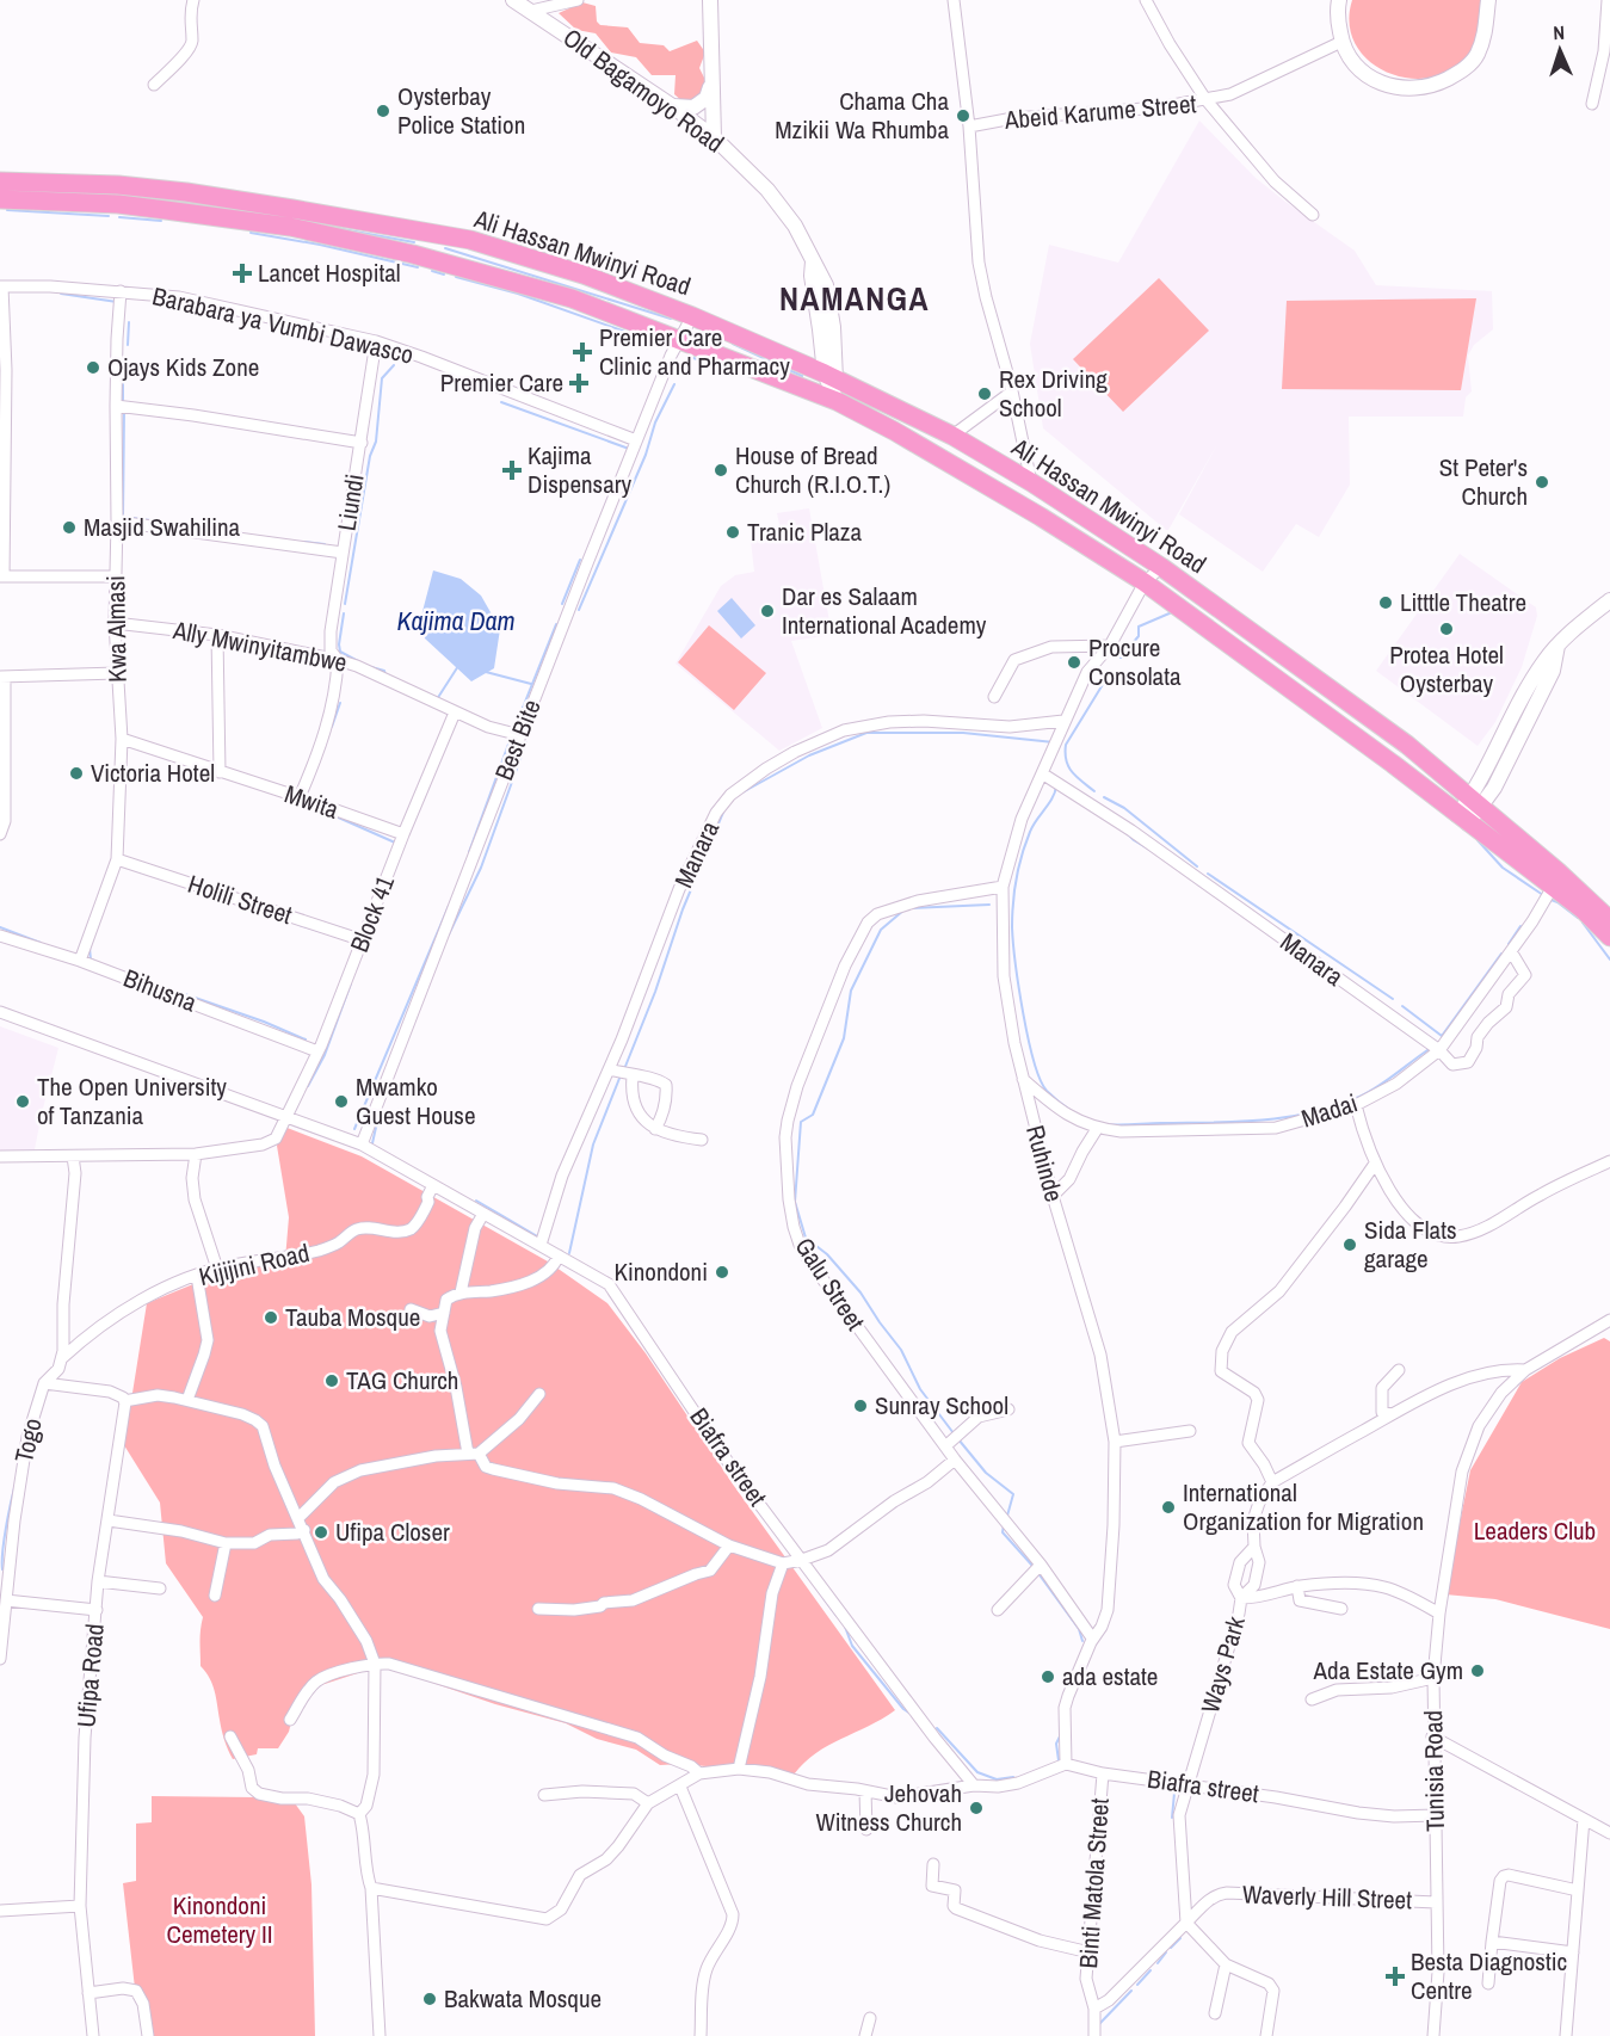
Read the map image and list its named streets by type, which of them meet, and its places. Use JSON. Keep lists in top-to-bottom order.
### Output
{
  "streets": {
    "highway": ["Ali Hassan Mwinyi Road"],
    "street": [
      "Old Bagamoyo Road",
      "Abeid Karume Street",
      "Barabara ya Vumbi Dawasco",
      "Liundi",
      "Kwa Almasi",
      "Ally Mwinyitambwe",
      "Best Bite",
      "Mwita",
      "Manara",
      "Holili Street",
      "Block 41",
      "Bihusna",
      "Madai",
      "Ruhinde",
      "Kijijini Road",
      "Galu Street",
      "Togo",
      "Biafra street",
      "Ways Park",
      "Ufipa Road",
      "Tunisia Road",
      "Binti Matola Street",
      "Waverly Hill Street"
    ]
  },
  "crossings": [
    ["Old Bagamoyo Road", "Ali Hassan Mwinyi Road"],
    ["Ali Hassan Mwinyi Road", "Best Bite"],
    ["Ali Hassan Mwinyi Road", "Madai"],
    ["Ali Hassan Mwinyi Road", "Ruhinde"],
    ["Barabara ya Vumbi Dawasco", "Liundi"],
    ["Barabara ya Vumbi Dawasco", "Kwa Almasi"],
    ["Barabara ya Vumbi Dawasco", "Best Bite"],
    ["Liundi", "Ally Mwinyitambwe"],
    ["Liundi", "Mwita"],
    ["Kwa Almasi", "Ally Mwinyitambwe"],
    ["Kwa Almasi", "Mwita"],
    ["Kwa Almasi", "Holili Street"],
    ["Kwa Almasi", "Bihusna"],
    ["Ally Mwinyitambwe", "Best Bite"],
    ["Ally Mwinyitambwe", "Block 41"],
    ["Best Bite", "Biafra street"],
    ["Mwita", "Block 41"],
    ["Manara", "Madai"],
    ["Manara", "Ruhinde"],
    ["Manara", "Biafra street"],
    ["Holili Street", "Block 41"],
    ["Block 41", "Bihusna"],
    ["Block 41", "Biafra street"],
    ["Madai", "Ruhinde"],
    ["Ruhinde", "Galu Street"],
    ["Ruhinde", "Biafra street"],
    ["Kijijini Road", "Togo"],
    ["Kijijini Road", "Biafra street"],
    ["Biafra street", "Ways Park"],
    ["Biafra street", "Tunisia Road"],
    ["Biafra street", "Binti Matola Street"],
    ["Ways Park", "Waverly Hill Street"],
    ["Tunisia Road", "Waverly Hill Street"]
  ],
  "districts": ["NAMANGA"],
  "water": ["Kajima Dam"],
  "parks": ["Leaders Club", "Kinondoni Cemetery II"],
  "places": {
    "other": [
      "Oysterbay Police Station",
      "Chama Cha Mzikii Wa Rhumba",
      "Ojays Kids Zone",
      "Rex Driving School",
      "House of Bread Church (R.I.O.T.)",
      "St Peter's Church",
      "Masjid Swahilina",
      "Tranic Plaza",
      "Litttle Theatre",
      "Dar es Salaam International Academy",
      "Protea Hotel Oysterbay",
      "Procure Consolata",
      "Victoria Hotel",
      "The Open University of Tanzania",
      "Mwamko Guest House",
      "Sida Flats garage",
      "Kinondoni",
      "Tauba Mosque",
      "TAG Church",
      "Sunray School",
      "International Organization for Migration",
      "Ufipa Closer",
      "Ada Estate Gym",
      "ada estate",
      "Jehovah Witness Church",
      "Bakwata Mosque"
    ],
    "health": [
      "Lancet Hospital",
      "Premier Care Clinic and Pharmacy",
      "Premier Care",
      "Kajima Dispensary",
      "Besta Diagnostic Centre"
    ]
  },
  "north": "top"
}
